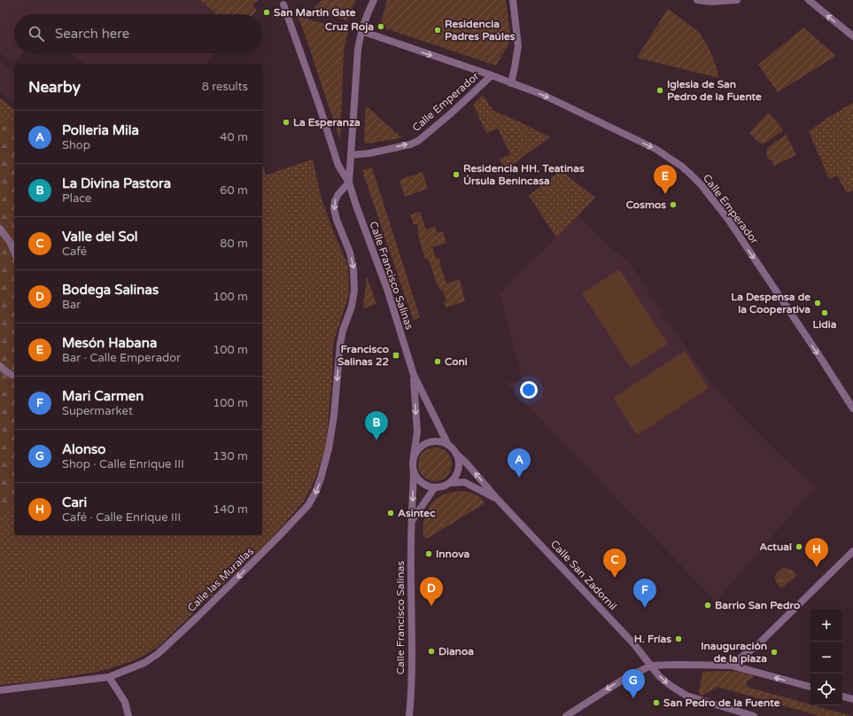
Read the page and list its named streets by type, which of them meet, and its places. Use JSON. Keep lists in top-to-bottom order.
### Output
{
  "streets": {
    "street": [
      "Calle Emperador",
      "Calle Francisco Salinas",
      "Calle San Zadornil",
      "Calle las Murallas"
    ]
  },
  "crossings": [
    ["Calle Emperador", "Calle Francisco Salinas"],
    ["Calle Francisco Salinas", "Calle San Zadornil"],
    ["Calle Francisco Salinas", "Calle las Murallas"]
  ],
  "one_way": ["Calle Emperador", "Calle las Murallas"],
  "places": {
    "other": [
      "San Martin Gate",
      "Cruz Roja",
      "Residencia Padres Paúles",
      "Iglesia de San Pedro de la Fuente",
      "La Esperanza",
      "Residencia HH. Teatinas Úrsula Benincasa",
      "Cosmos",
      "La Despensa de la Cooperativa",
      "Lidia",
      "Coni",
      "Asintec",
      "Actual",
      "Innova",
      "Barrio San Pedro",
      "H. Frías",
      "Dianoa",
      "Inauguración de la plaza",
      "San Pedro de la Fuente"
    ],
    "transit": ["Francisco Salinas 22"]
  },
  "page": {
    "search": "Search here",
    "heading": ["Nearby", "8 results"],
    "list": [
      {
        "mark": "A",
        "name": "Polleria Mila",
        "note": "Shop",
        "value": "40 m"
      },
      {
        "mark": "B",
        "name": "La Divina Pastora",
        "note": "Place",
        "value": "60 m"
      },
      {
        "mark": "C",
        "name": "Valle del Sol",
        "note": "Café",
        "value": "80 m"
      },
      {
        "mark": "D",
        "name": "Bodega Salinas",
        "note": "Bar",
        "value": "100 m"
      },
      {
        "mark": "E",
        "name": "Mesón Habana",
        "note": "Bar · Calle Emperador",
        "value": "100 m"
      },
      {
        "mark": "F",
        "name": "Mari Carmen",
        "note": "Supermarket",
        "value": "100 m"
      },
      {
        "mark": "G",
        "name": "Alonso",
        "note": "Shop · Calle Enrique III",
        "value": "130 m"
      },
      {
        "mark": "H",
        "name": "Cari",
        "note": "Café · Calle Enrique III",
        "value": "140 m"
      }
    ],
    "pins": [
      "E",
      "B",
      "A",
      "H",
      "C",
      "D",
      "F",
      "G"
    ],
    "map_buttons": ["+", "−"]
  }
}
